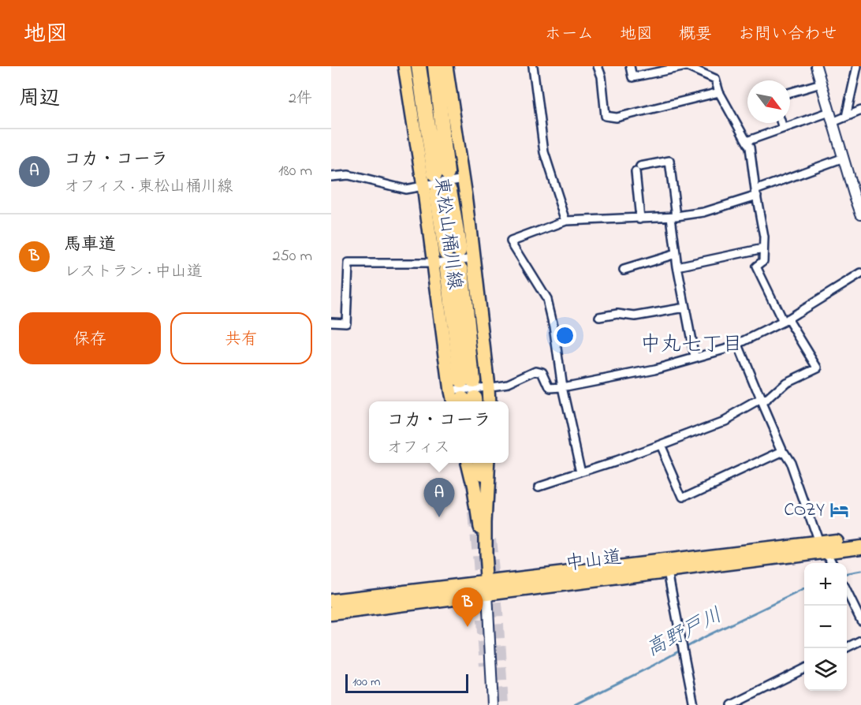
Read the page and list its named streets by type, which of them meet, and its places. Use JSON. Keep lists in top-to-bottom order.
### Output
{
  "streets": {
    "highway": ["中山道"],
    "main road": ["東松山桶川線"]
  },
  "districts": ["中丸七丁目"],
  "water": ["高野戸川"],
  "places": {
    "hotel": ["COZY"]
  },
  "scale_bar": "100 m",
  "north": "bottom right",
  "page": {
    "header": "地図",
    "nav": [
      "ホーム",
      "地図",
      "概要",
      "お問い合わせ"
    ],
    "heading": ["周辺", "2件"],
    "list": [
      {
        "mark": "A",
        "name": "コカ・コーラ",
        "note": "オフィス · 東松山桶川線",
        "value": "180 m"
      },
      {
        "mark": "B",
        "name": "馬車道",
        "note": "レストラン · 中山道",
        "value": "250 m"
      }
    ],
    "buttons": ["保存", "共有"],
    "popup": ["コカ・コーラ", "オフィス"],
    "pins": ["A", "B"],
    "map_buttons": ["+", "−"],
    "scale": "100 m"
  }
}
